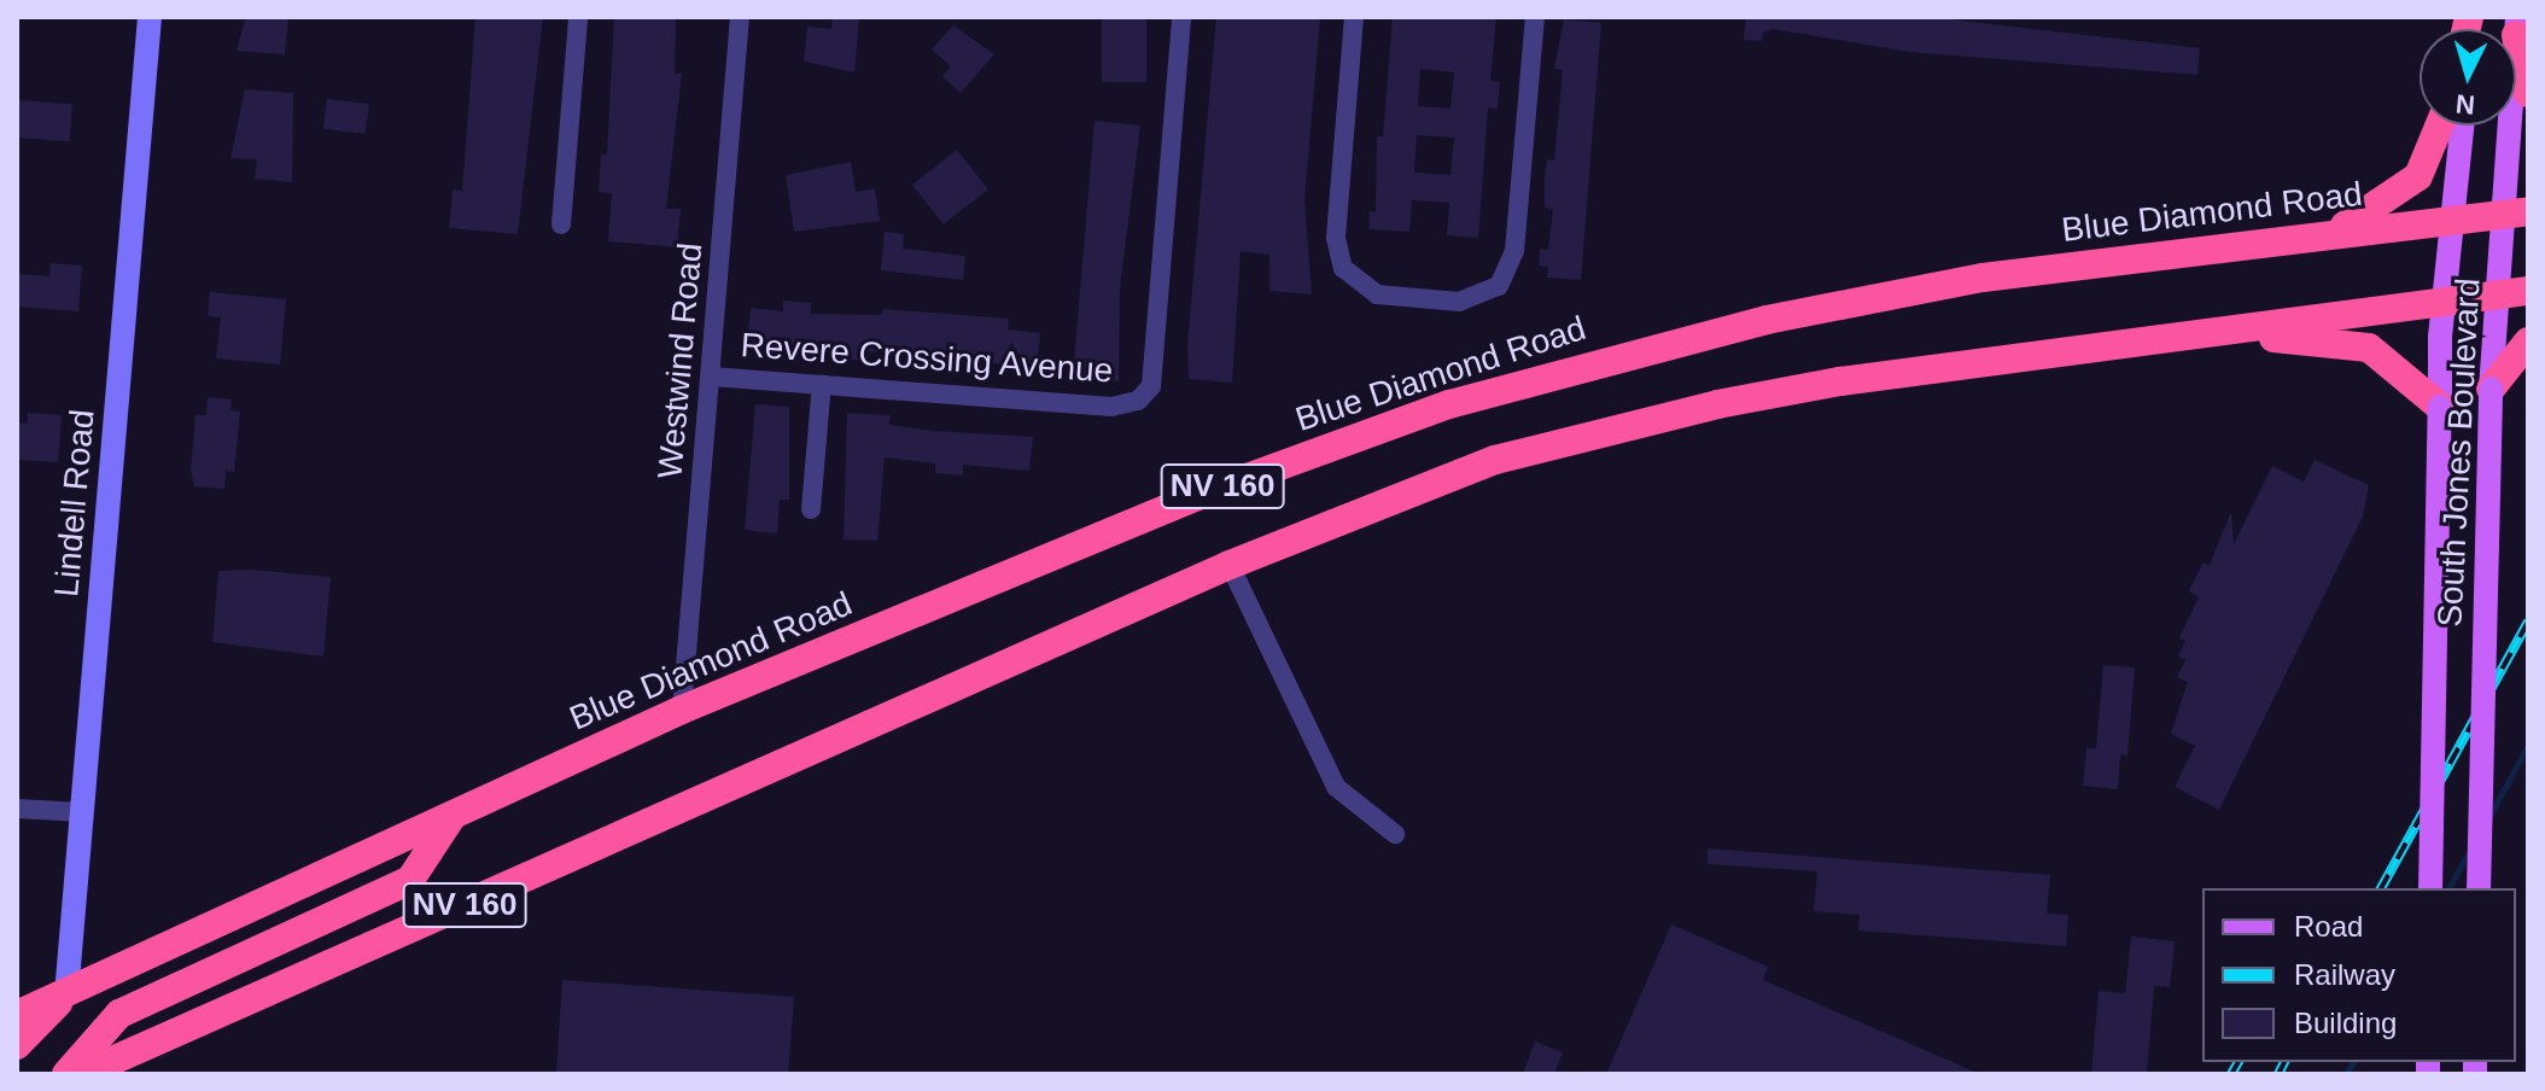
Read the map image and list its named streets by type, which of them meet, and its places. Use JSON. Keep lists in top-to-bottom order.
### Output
{
  "streets": {
    "highway": ["Blue Diamond Road", "NV 160"],
    "main road": ["South Jones Boulevard"],
    "street": ["Revere Crossing Avenue", "Westwind Road", "Lindell Road"]
  },
  "crossings": [
    ["Blue Diamond Road", "Westwind Road"],
    ["Blue Diamond Road", "South Jones Boulevard"],
    ["Blue Diamond Road", "Lindell Road"],
    ["Revere Crossing Avenue", "Westwind Road"],
    ["South Jones Boulevard", "NV 160"]
  ],
  "legend": ["Road", "Railway", "Building"],
  "north": "bottom"
}
